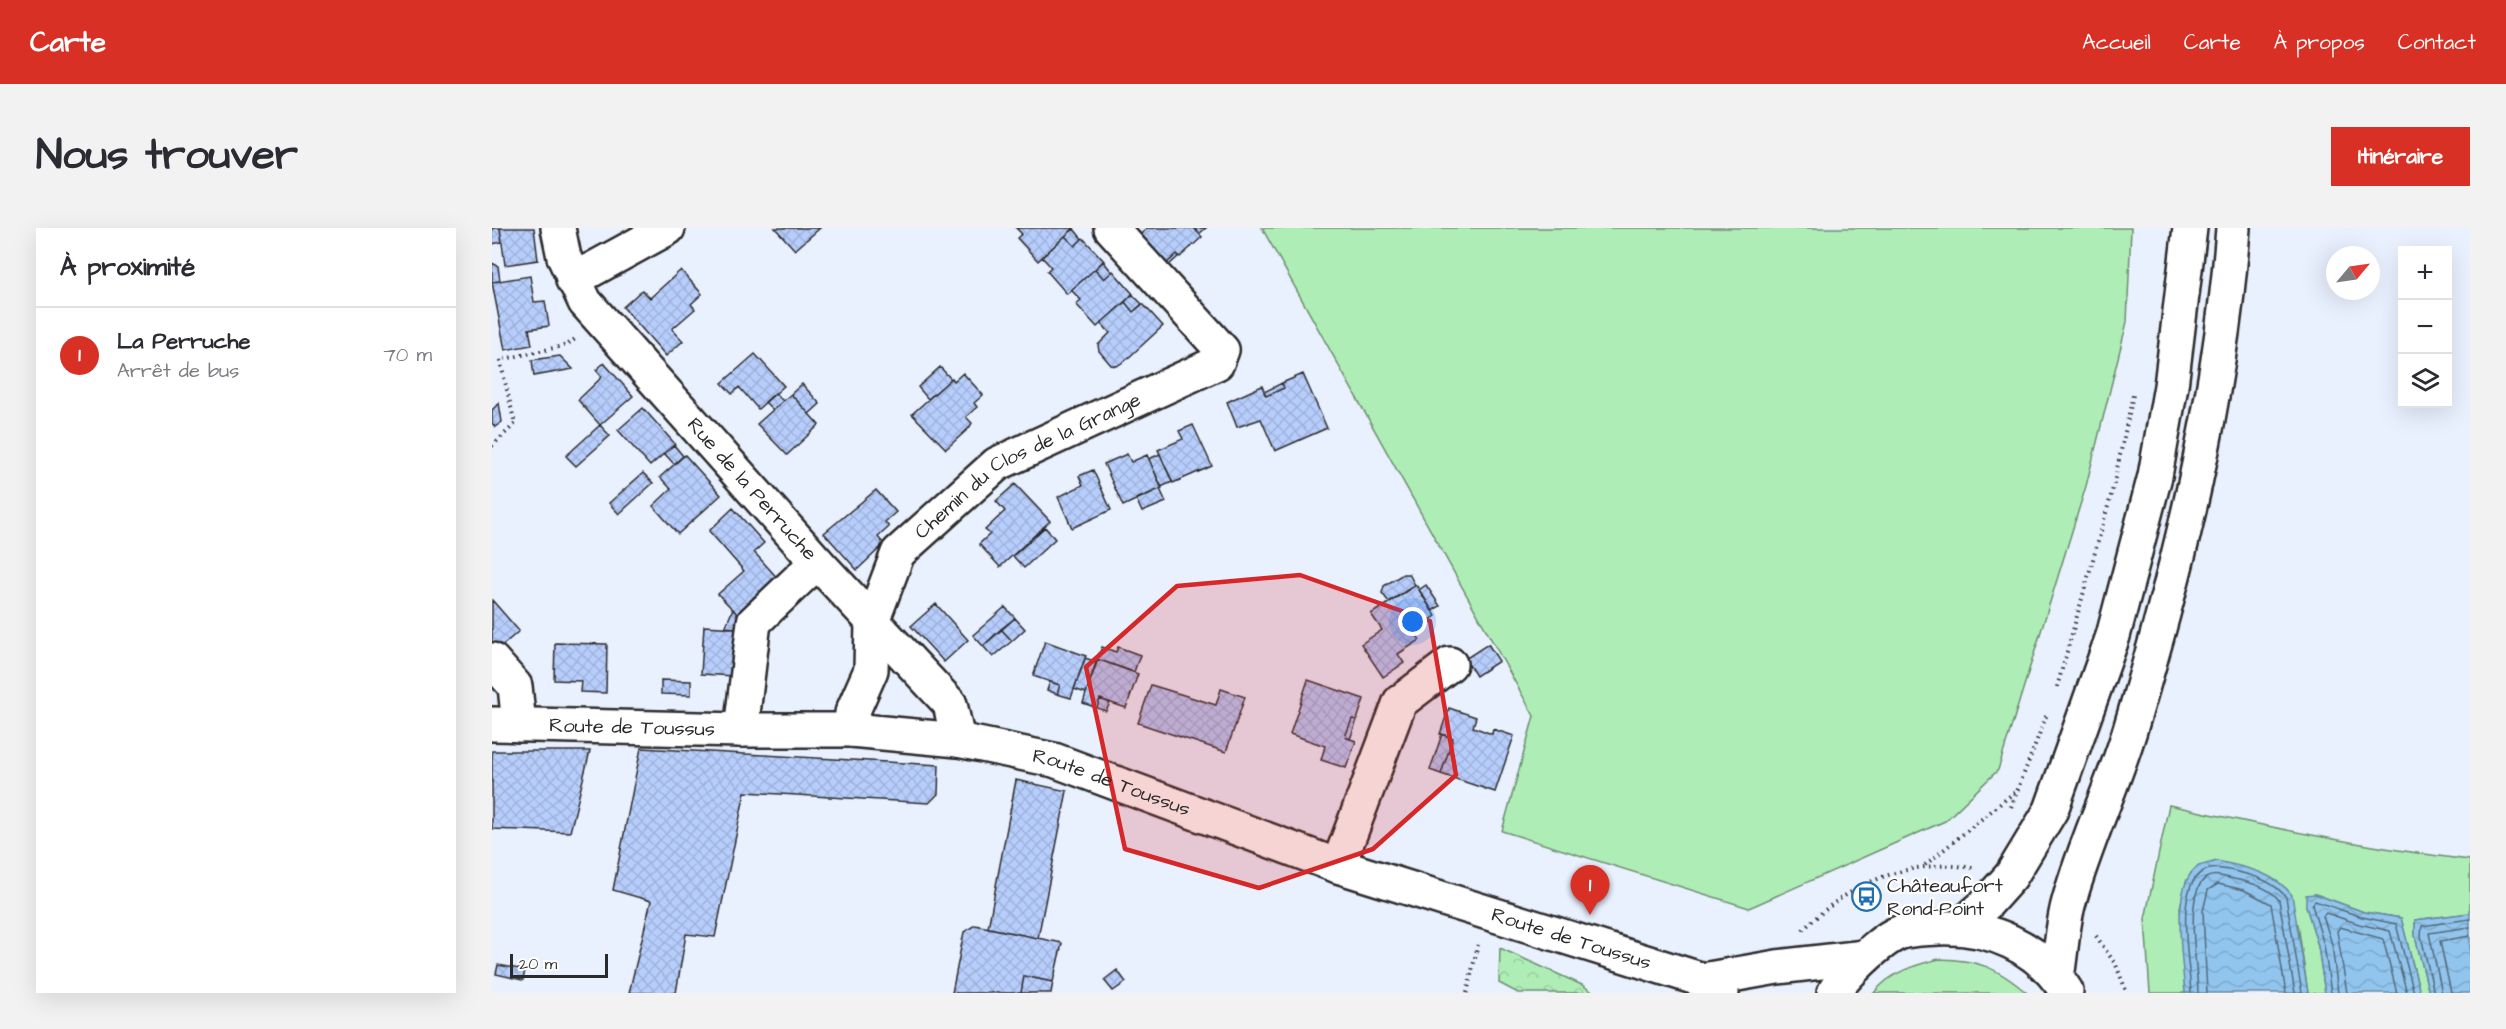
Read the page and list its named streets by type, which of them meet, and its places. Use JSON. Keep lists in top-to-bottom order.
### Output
{
  "streets": {
    "street": ["Chemin du Clos de la Grange", "Rue de la Perruche", "Route de Toussus"]
  },
  "crossings": [
    ["Chemin du Clos de la Grange", "Rue de la Perruche"],
    ["Rue de la Perruche", "Route de Toussus"]
  ],
  "places": {
    "bus stop": ["Châteaufort Rond-Point"]
  },
  "scale_bar": "20 m",
  "north": "top right",
  "page": {
    "header": "Carte",
    "nav": [
      "Accueil",
      "Carte",
      "À propos",
      "Contact"
    ],
    "title": "Nous trouver",
    "buttons": "Itinéraire",
    "heading": "À proximité",
    "map_buttons": ["+", "−"],
    "list": [
      {
        "mark": "1",
        "name": "La Perruche",
        "note": "Arrêt de bus",
        "value": "70 m"
      }
    ],
    "pins": "1",
    "scale": "20 m"
  }
}
